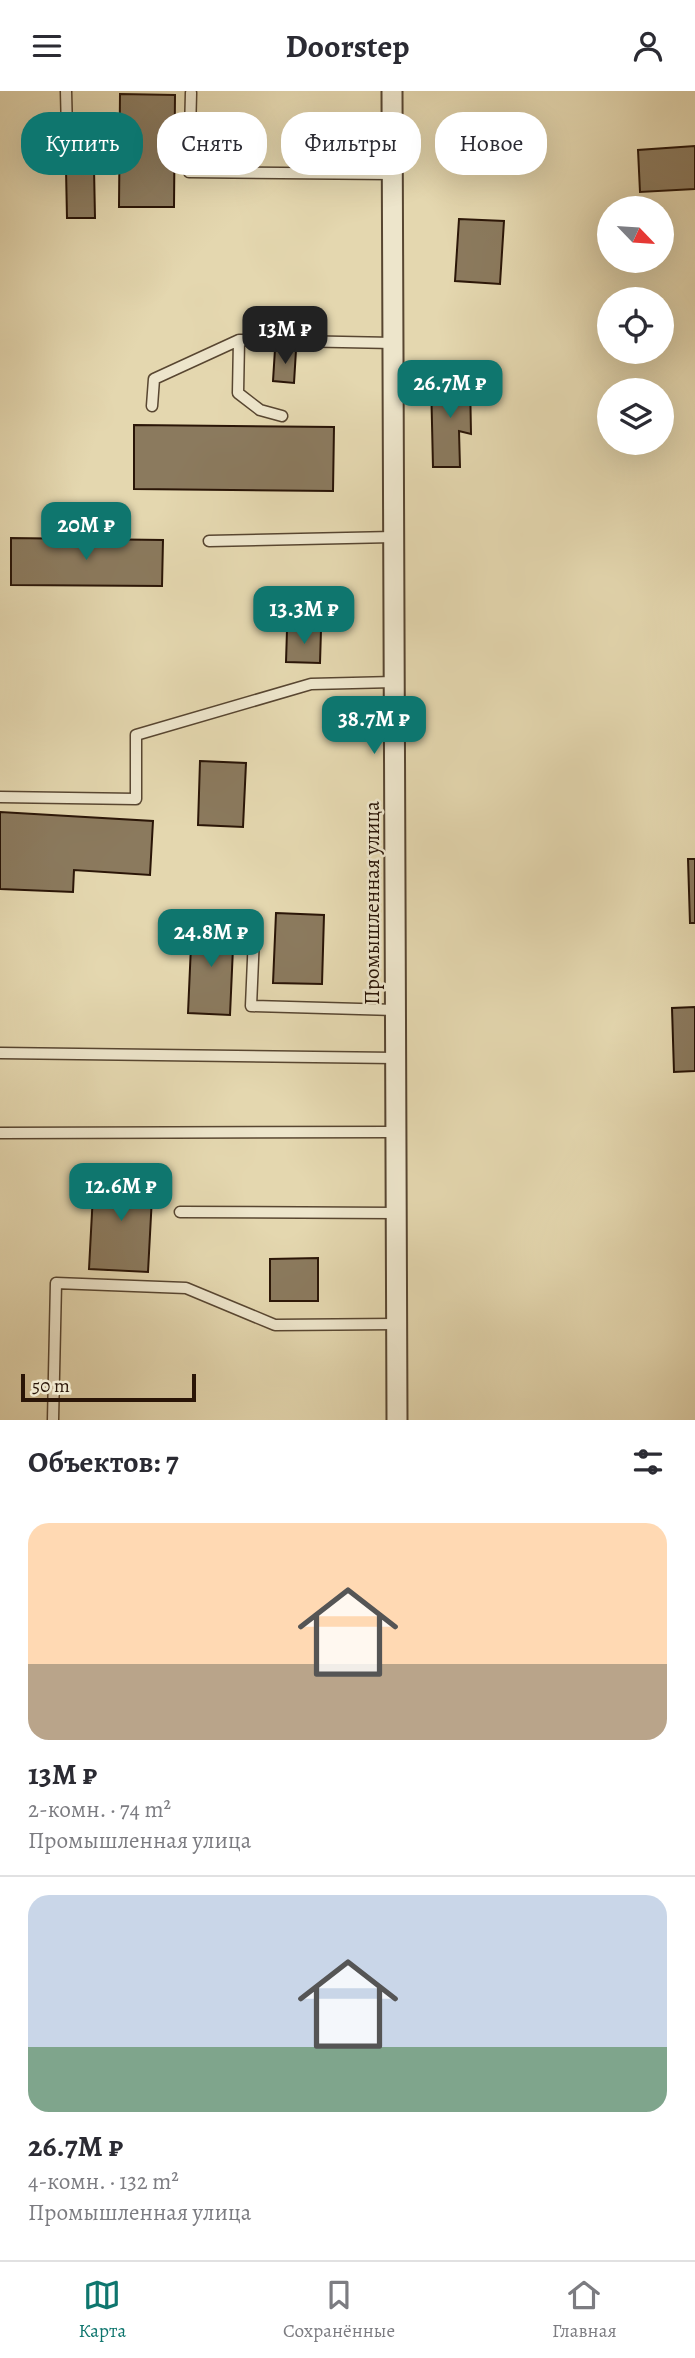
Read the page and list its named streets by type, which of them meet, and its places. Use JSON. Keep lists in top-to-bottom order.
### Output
{
  "streets": {
    "street": ["Промышленная улица"]
  },
  "scale_bar": "50 m",
  "north": "bottom right",
  "page": {
    "header": "Doorstep",
    "chip": [
      "Купить",
      "Снять",
      "Фильтры",
      "Новое"
    ],
    "price": [
      "13M ₽",
      "26.7M ₽",
      "20M ₽",
      "13.3M ₽",
      "38.7M ₽",
      "24.8M ₽",
      "12.6M ₽"
    ],
    "scale": "50 m",
    "heading": "Объектов: 7",
    "list": [
      {
        "name": "13M ₽",
        "note": "2-комн. · 74 m² · Промышленная улица"
      },
      {
        "name": "26.7M ₽",
        "note": "4-комн. · 132 m² · Промышленная улица"
      }
    ],
    "tabs": ["Карта", "Сохранённые", "Главная"]
  }
}
